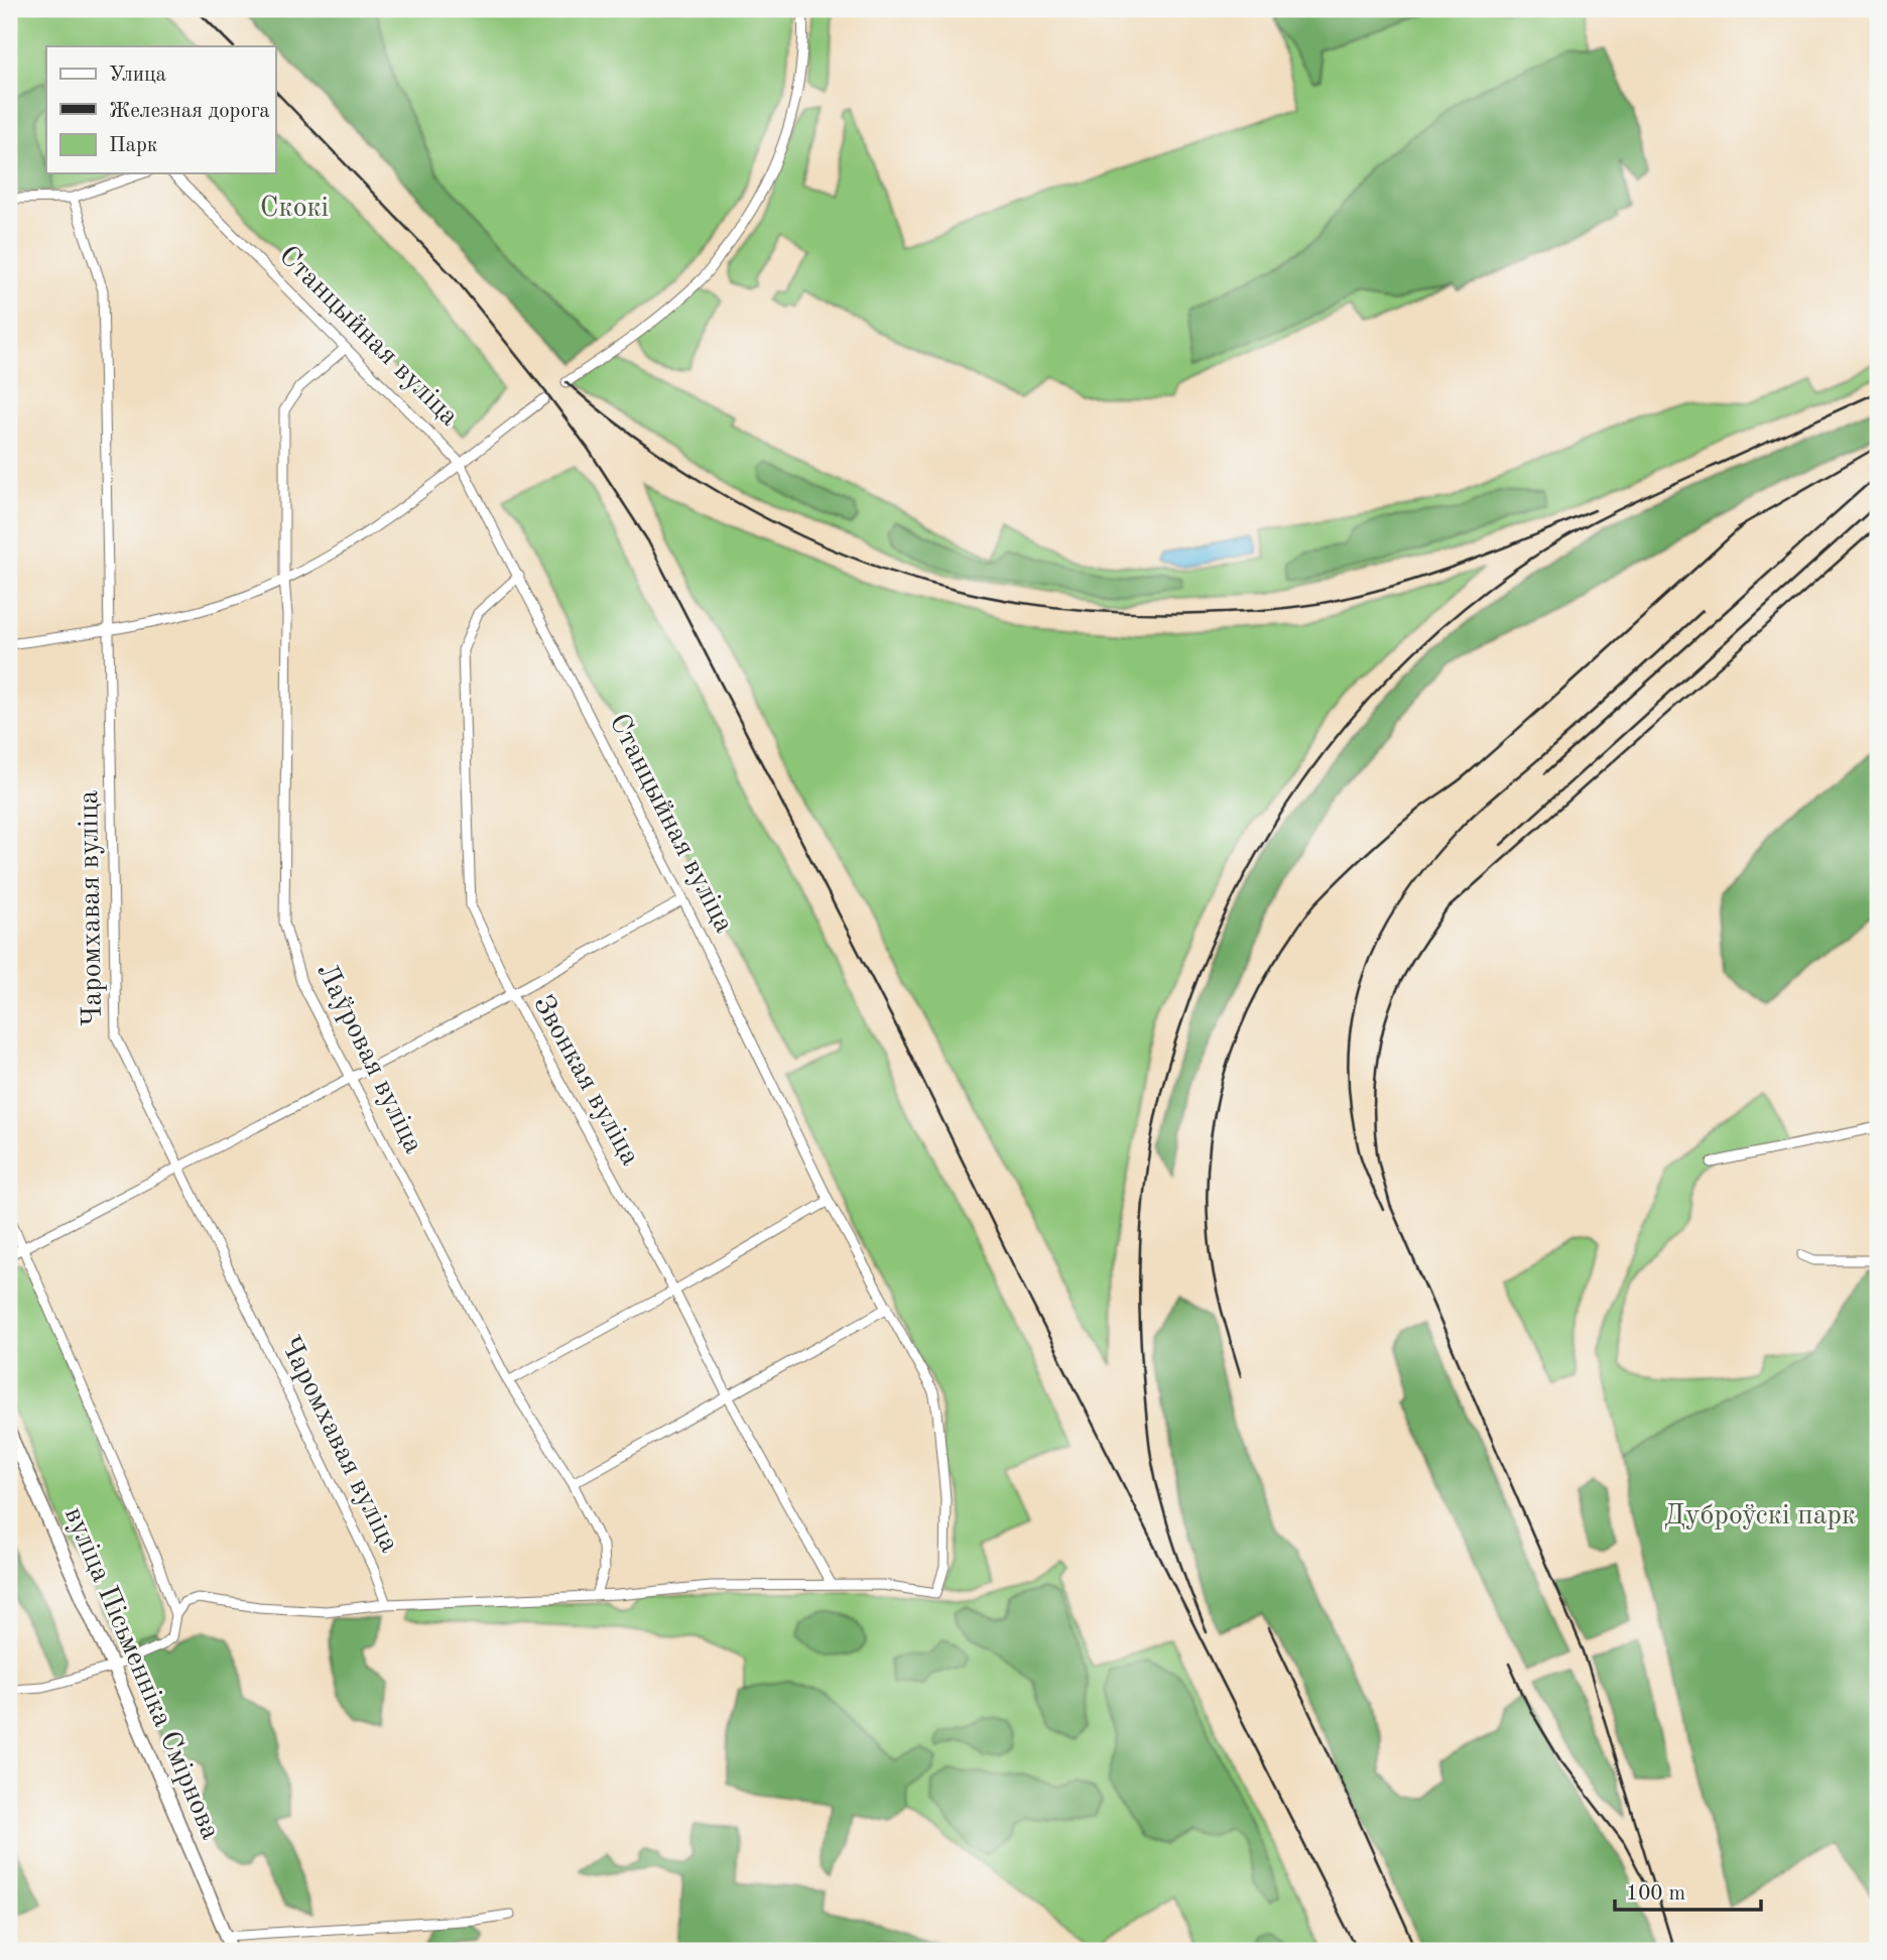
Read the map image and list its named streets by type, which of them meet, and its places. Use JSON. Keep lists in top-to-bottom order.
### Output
{
  "streets": {
    "main road": ["вуліца Пісьменніка Смірнова"],
    "street": [
      "Станцыйная вуліца",
      "Чаромхавая вуліца",
      "Лаўровая вуліца",
      "Звонкая вуліца"
    ]
  },
  "crossings": [
    ["Станцыйная вуліца", "Лаўровая вуліца"],
    ["Станцыйная вуліца", "Звонкая вуліца"]
  ],
  "parks": ["Скокі", "Дуброўскі парк"],
  "legend": ["Улица", "Железная дорога", "Парк"],
  "scale_bar": "100 m"
}
